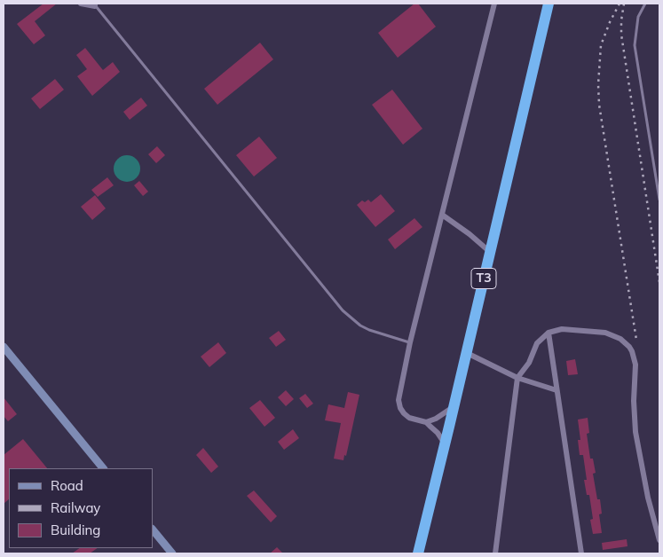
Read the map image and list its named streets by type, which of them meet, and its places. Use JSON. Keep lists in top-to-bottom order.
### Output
{
  "streets": {
    "highway": ["T3"]
  },
  "legend": ["Road", "Railway", "Building"]
}
